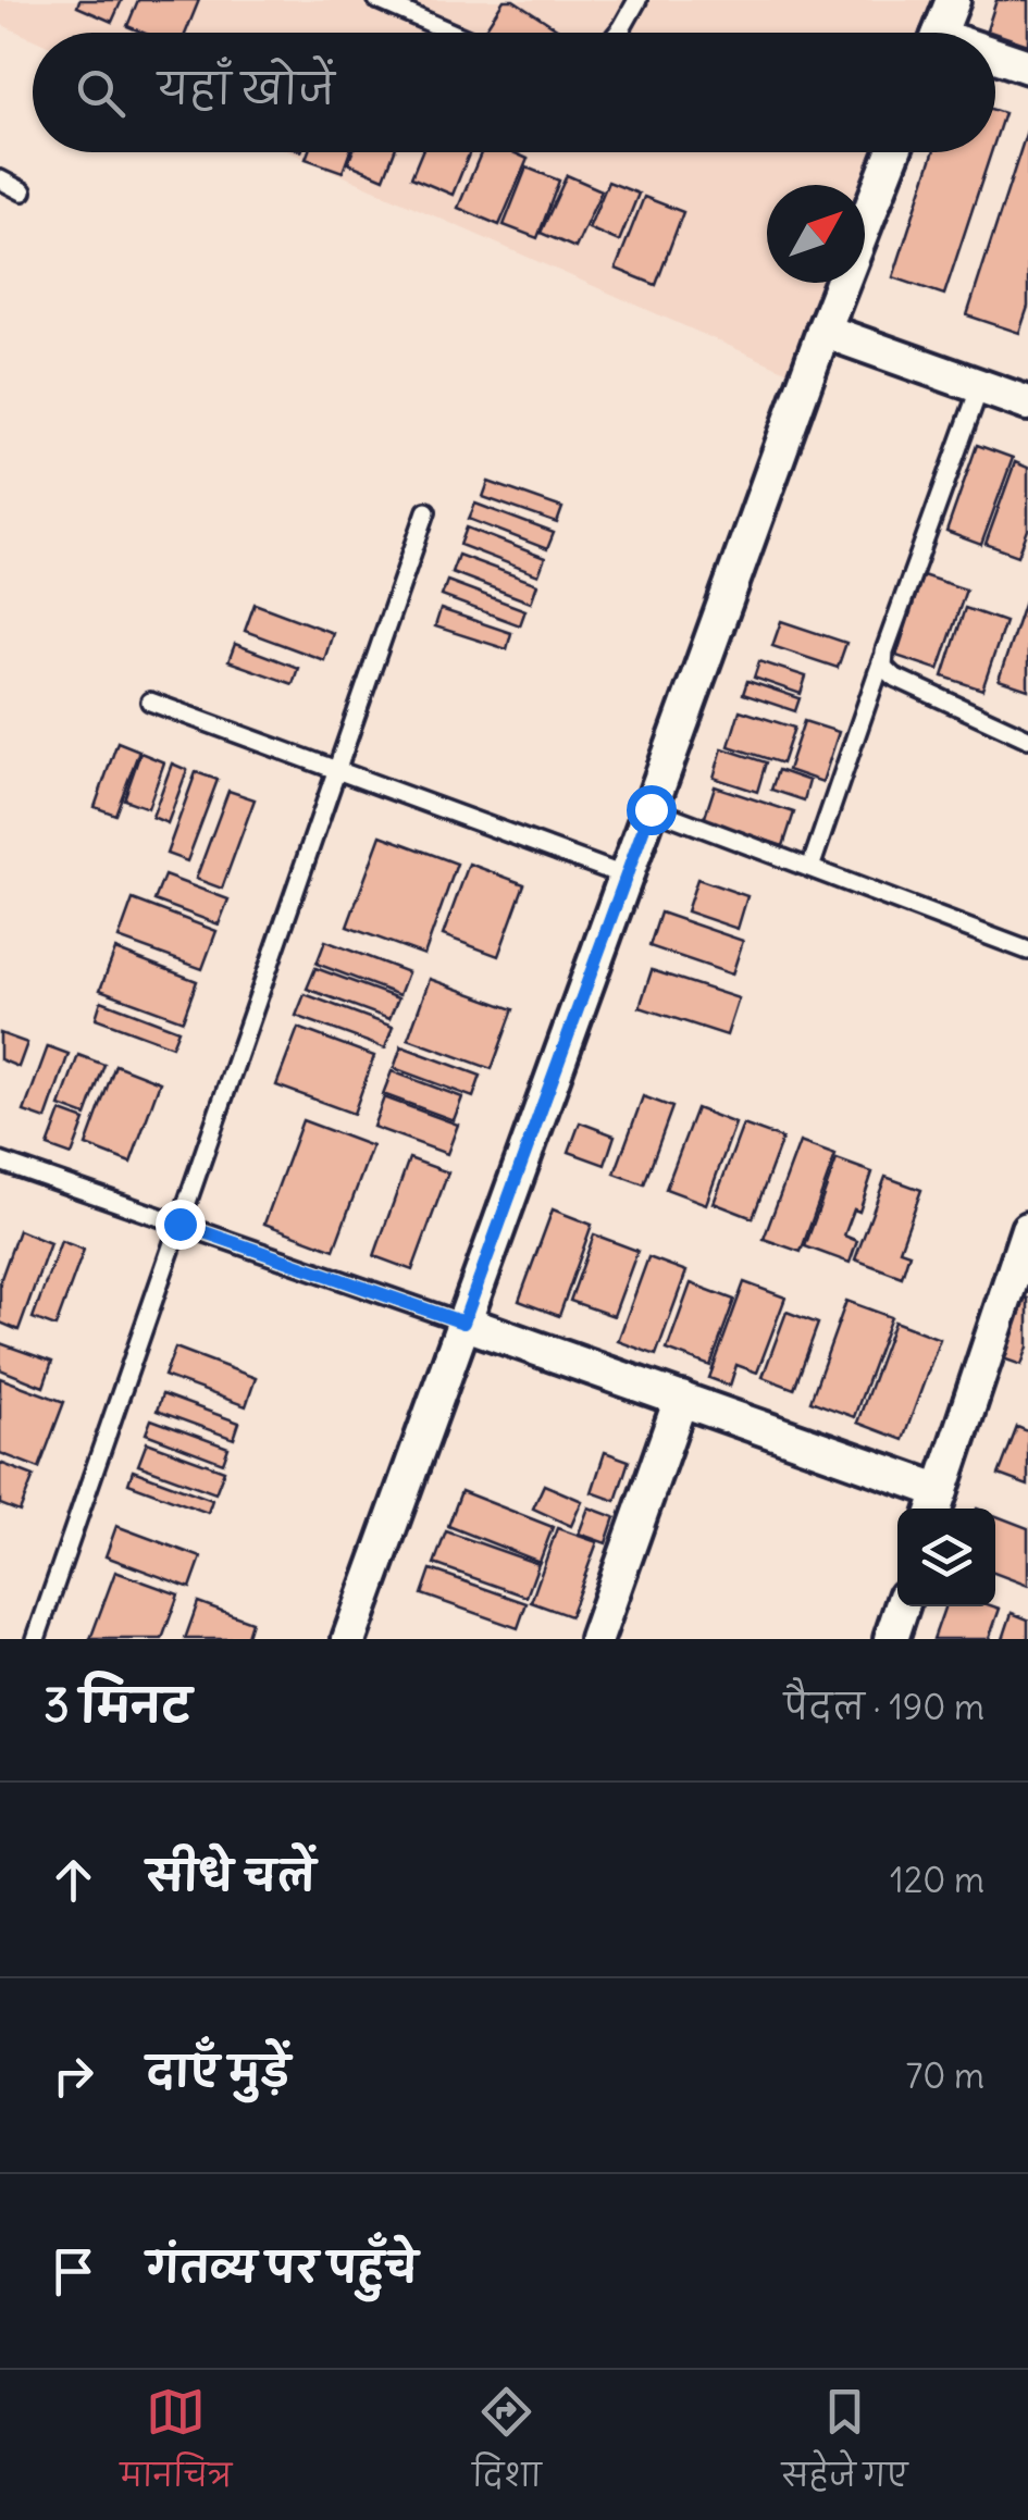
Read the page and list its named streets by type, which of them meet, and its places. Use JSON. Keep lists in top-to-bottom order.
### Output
{
  "north": "top right",
  "page": {
    "search": "यहाँ खोजें",
    "heading": ["3 मिनट", "पैदल · 190 m"],
    "list": [
      ["सीधे चलें", "120 m"],
      ["दाएँ मुड़ें", "70 m"],
      "गंतव्य पर पहुँचे"
    ],
    "nav": ["मानचित्र", "दिशा", "सहेजे गए"]
  }
}
